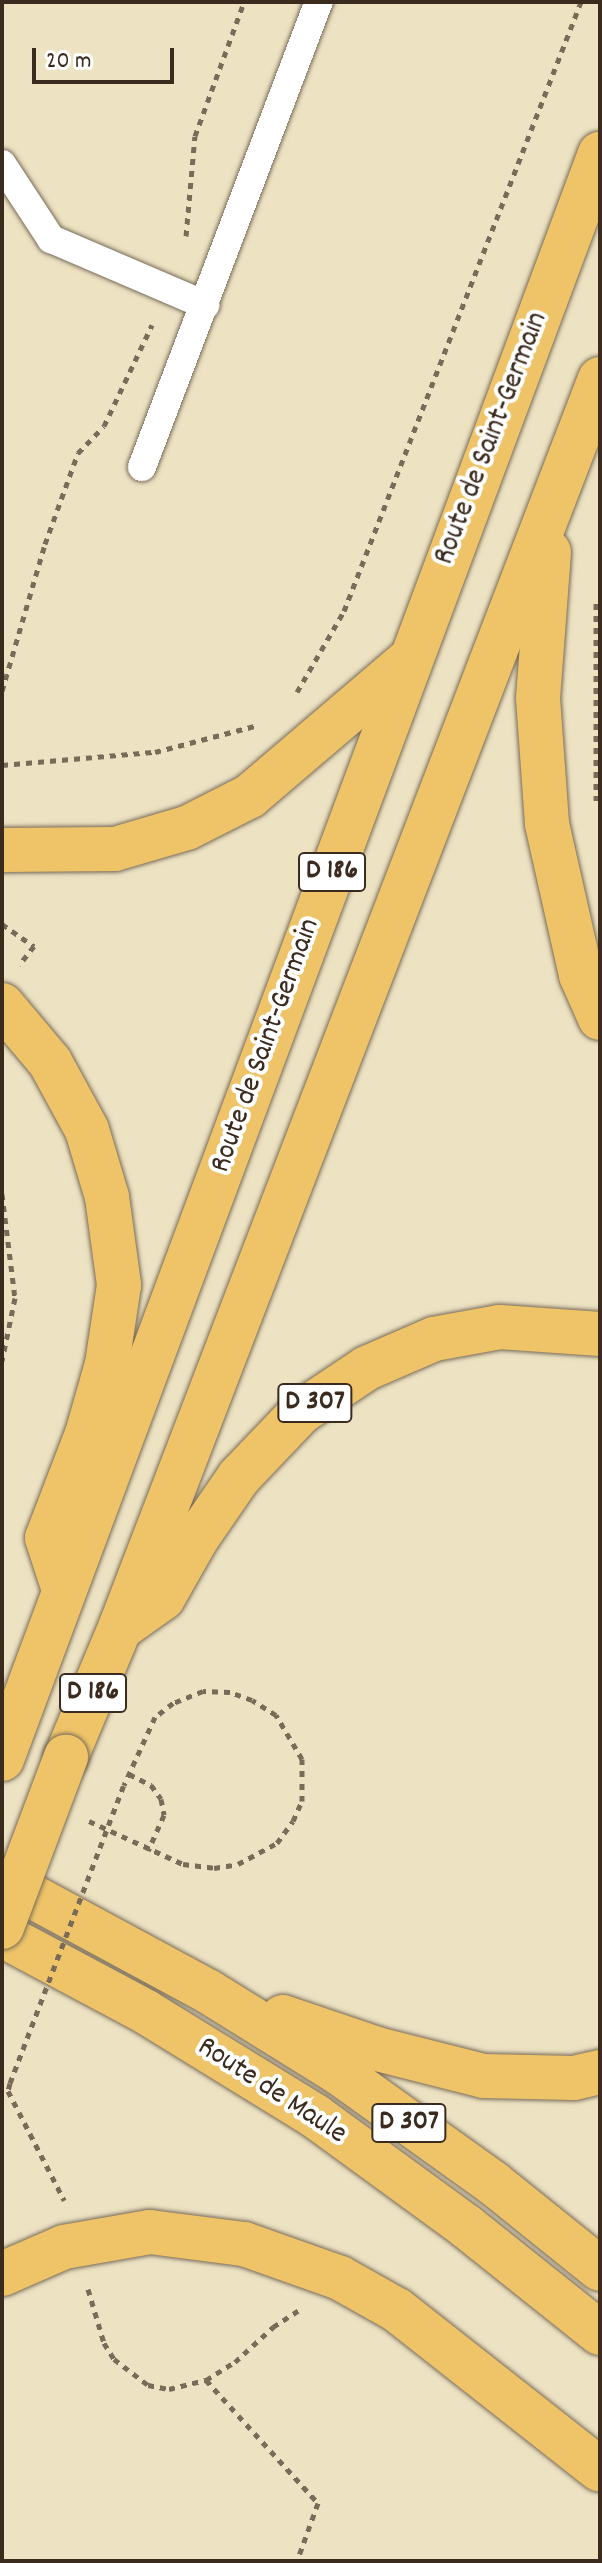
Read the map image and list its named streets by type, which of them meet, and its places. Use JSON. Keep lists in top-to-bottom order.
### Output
{
  "streets": {
    "main road": [
      "Route de Saint-Germain",
      "D 186",
      "D 307",
      "Route de Maule"
    ]
  },
  "crossings": [
    ["Route de Saint-Germain", "D 186"],
    ["D 186", "D 307"],
    ["D 307", "Route de Maule"]
  ],
  "scale_bar": "20 m"
}
